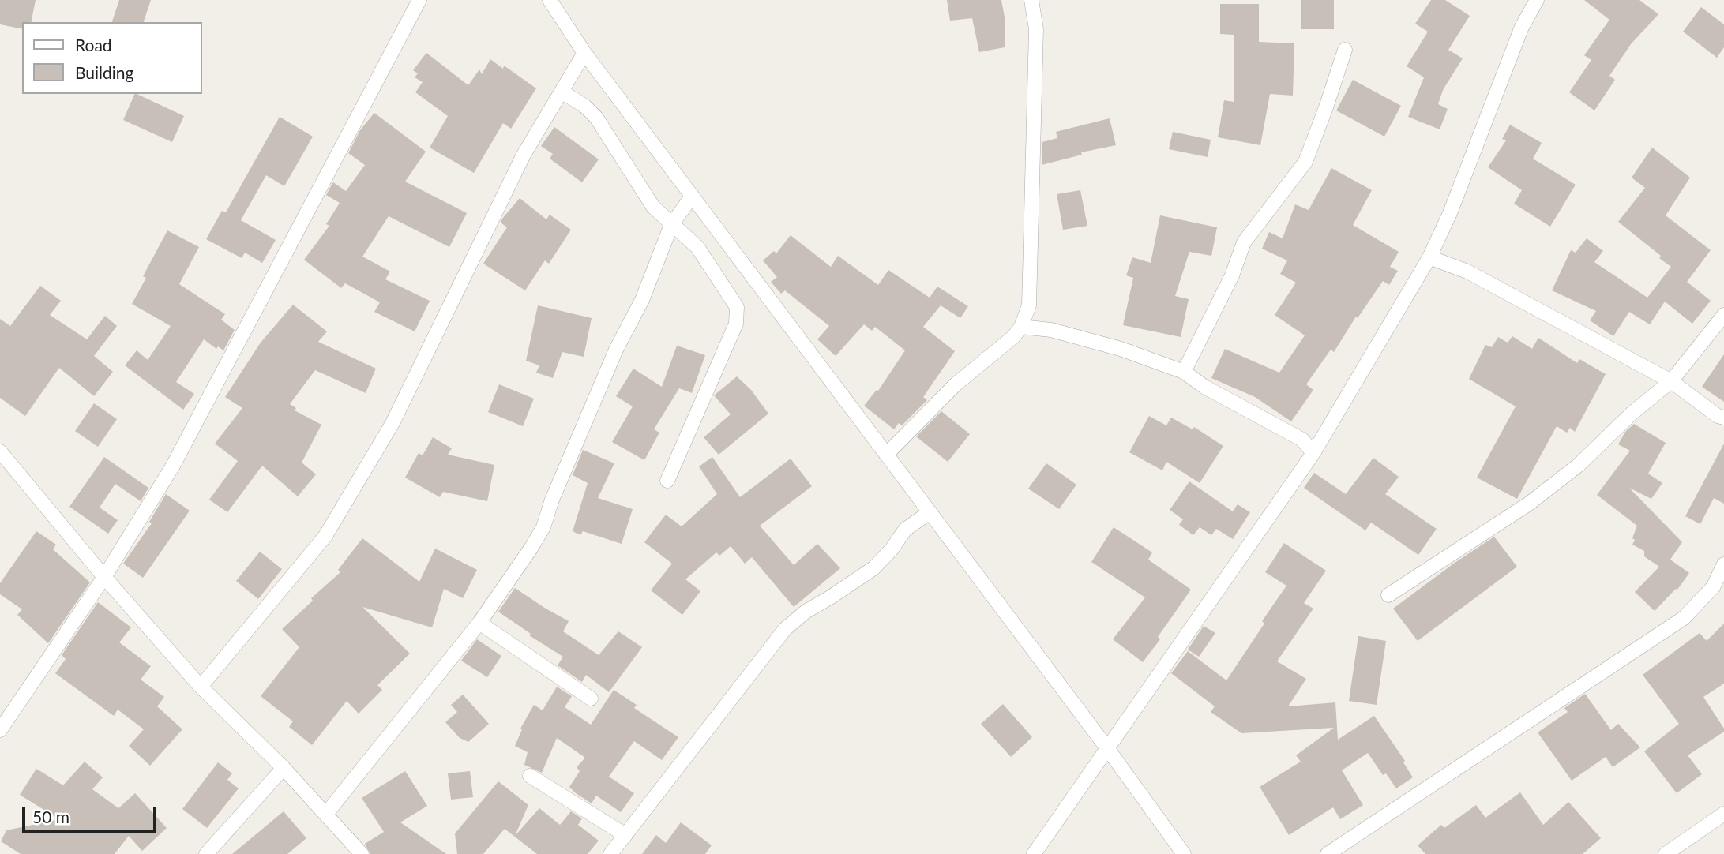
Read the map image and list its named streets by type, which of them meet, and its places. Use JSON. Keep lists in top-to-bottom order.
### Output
{
  "legend": ["Road", "Building"],
  "scale_bar": "50 m"
}
